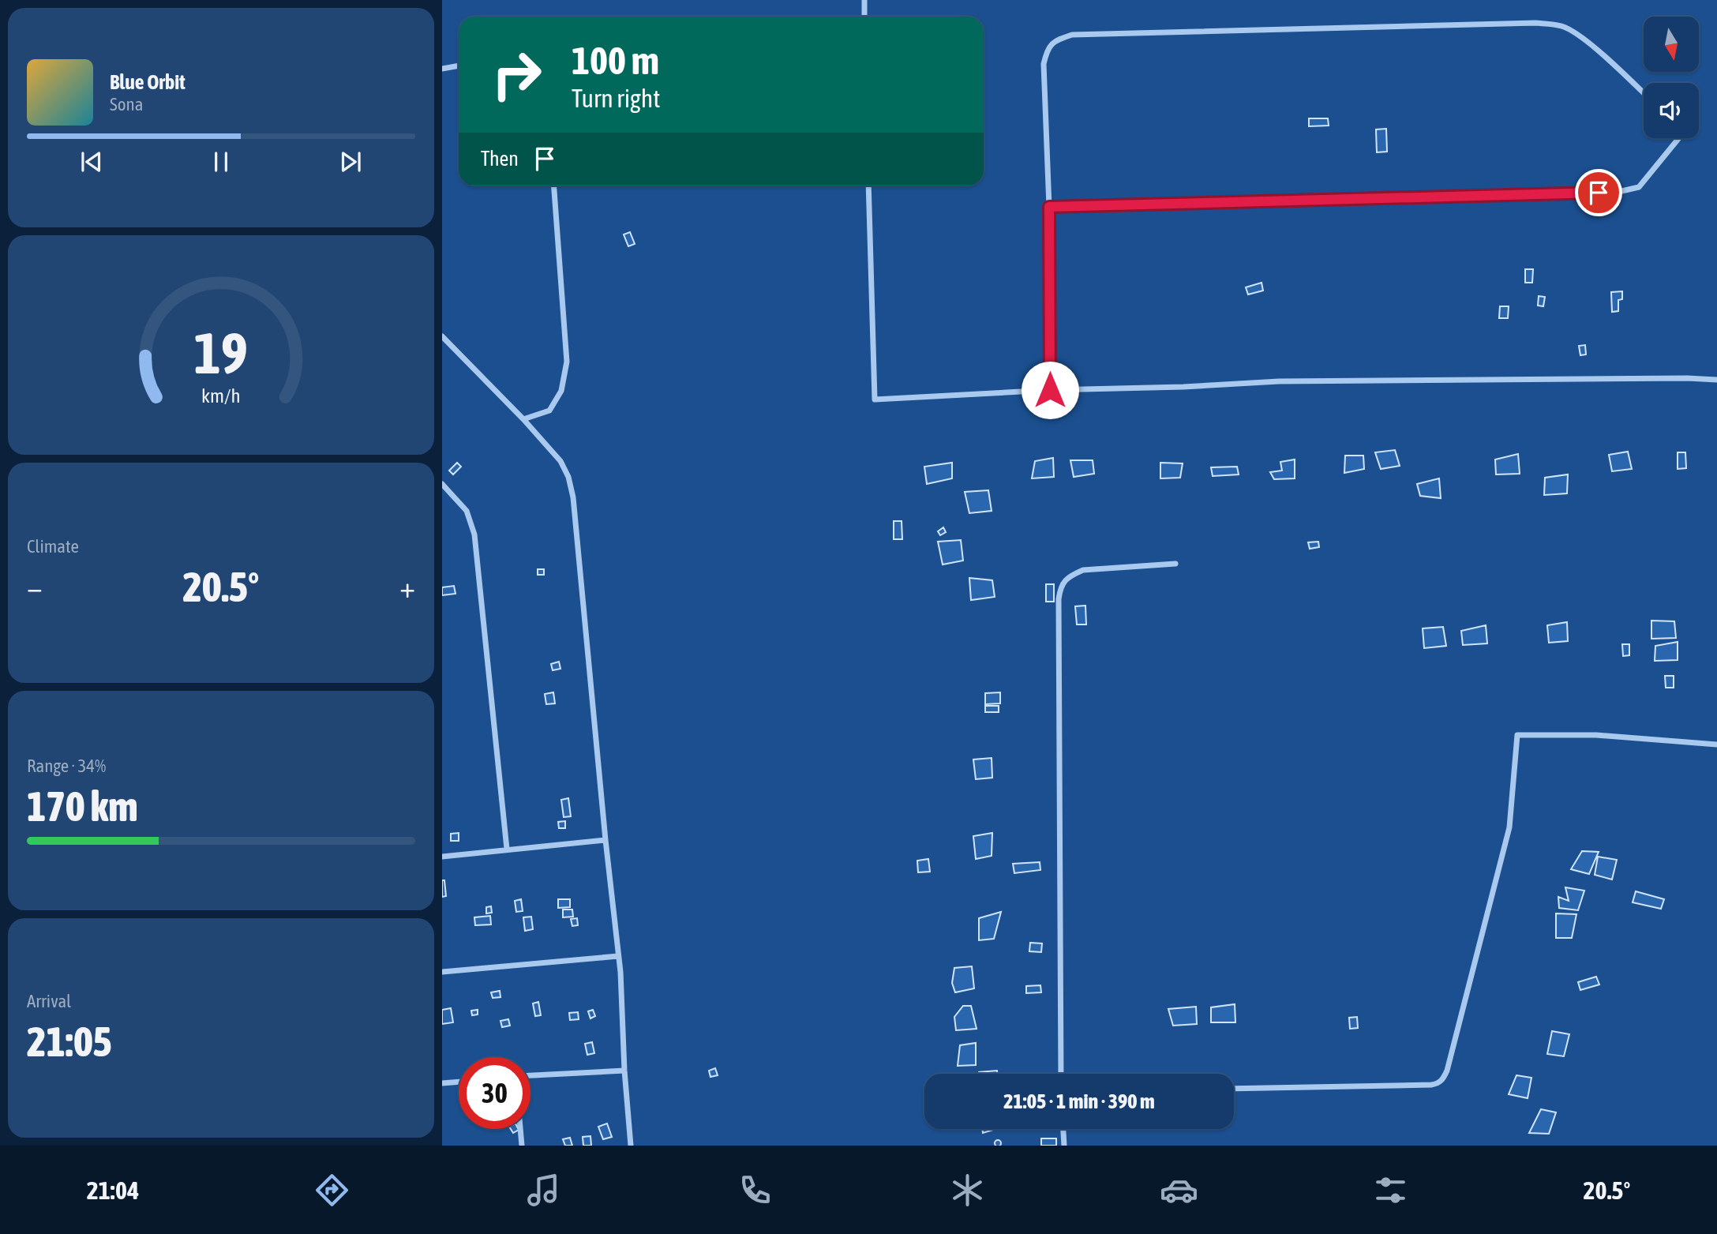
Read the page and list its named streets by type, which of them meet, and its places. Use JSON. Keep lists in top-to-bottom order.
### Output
{
  "north": "bottom",
  "page": {
    "turn": ["100 m", "Turn right"],
    "song": ["Blue Orbit", "Sona"],
    "then": "Then",
    "tile": [
      "Climate",
      ["Range · 34%", "170 km"],
      ["Arrival", "21:05"]
    ],
    "heat": ["−", "20.5°", "+"],
    "limit": "30",
    "trip": "21:05 · 1 min · 390 m",
    "tabs": ["21:04", "20.5°"],
    "gauge": ["19", "km/h"]
  }
}
